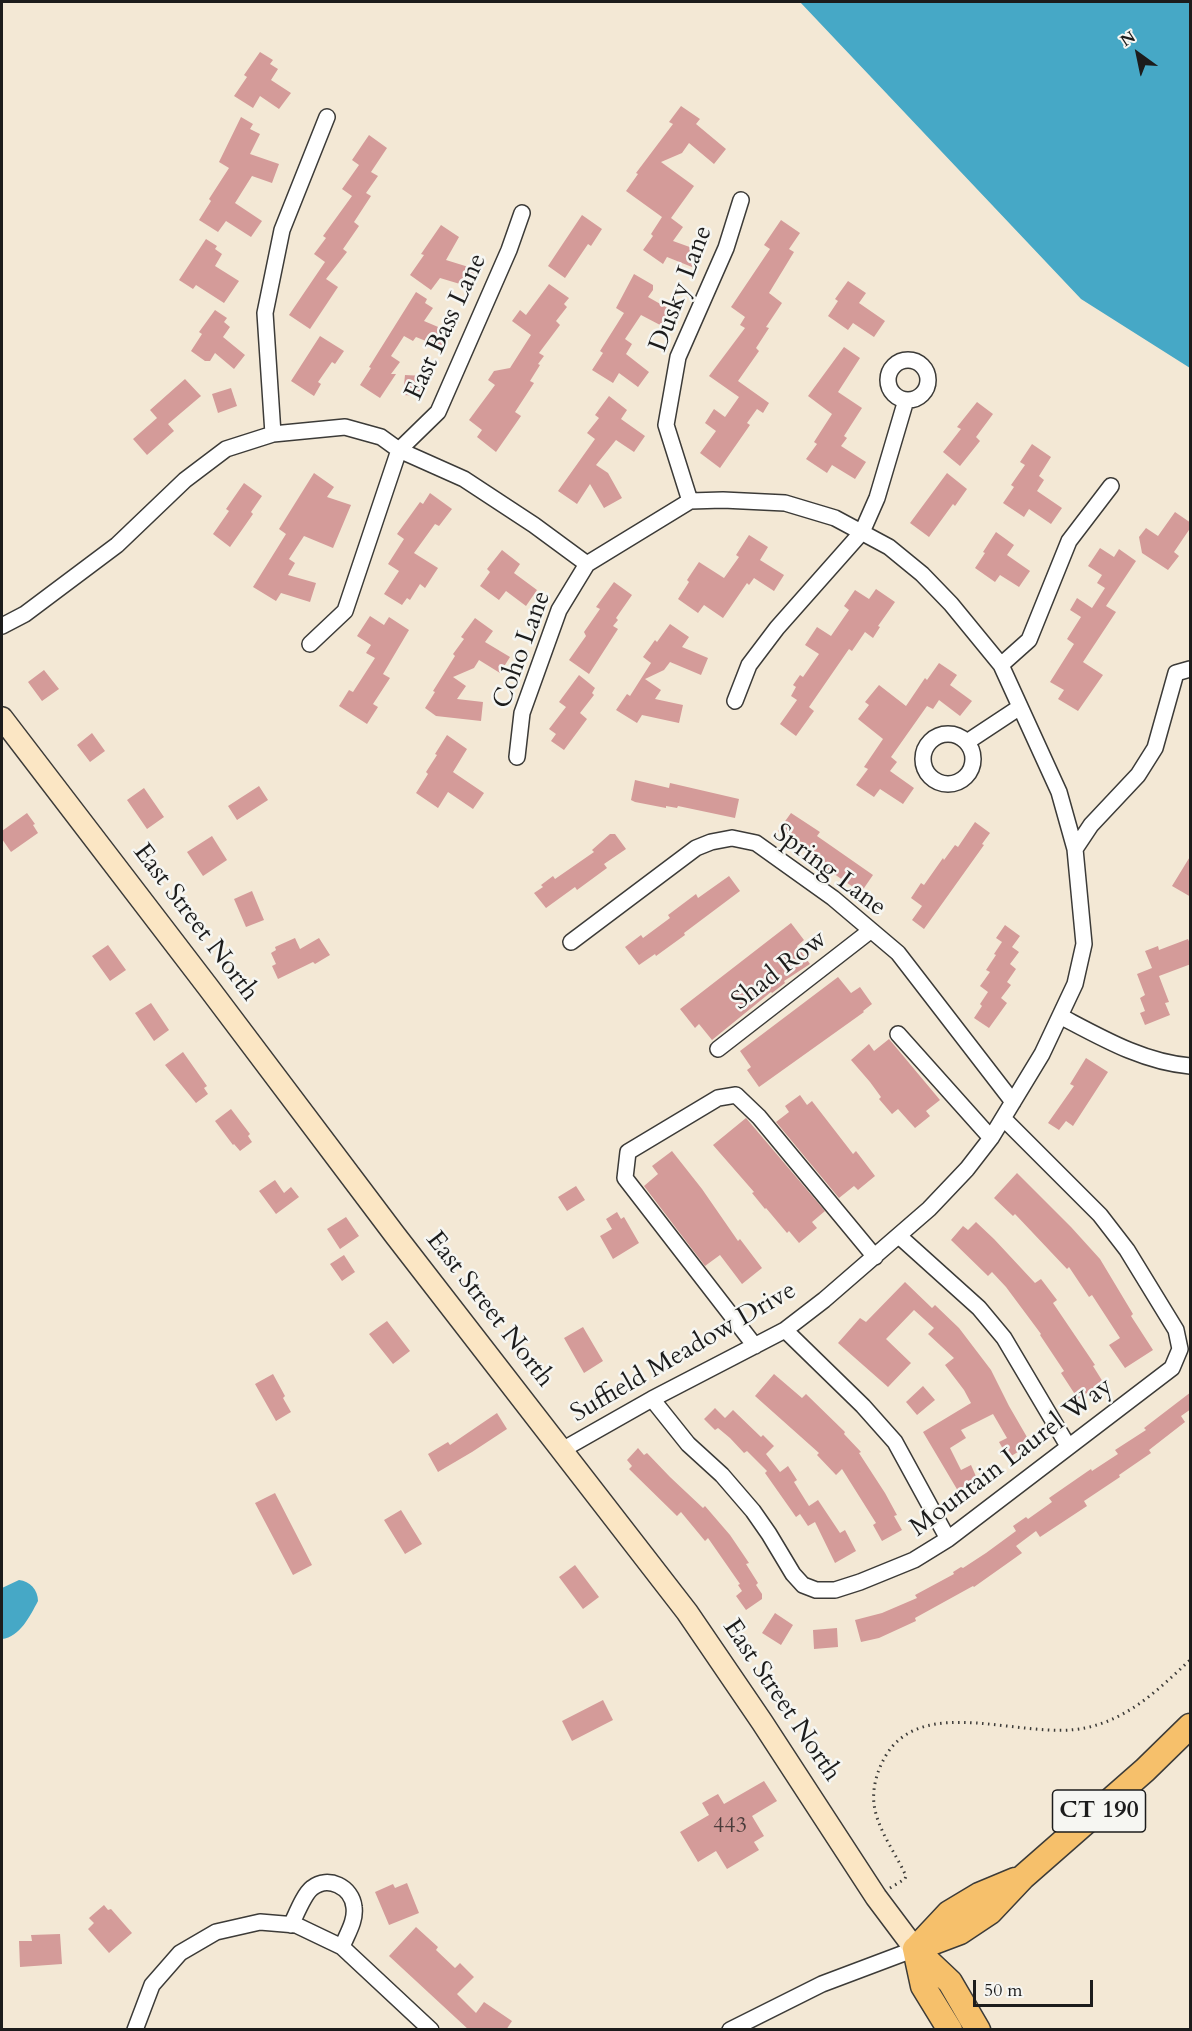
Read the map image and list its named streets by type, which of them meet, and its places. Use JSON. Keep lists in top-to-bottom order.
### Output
{
  "streets": {
    "main road": ["East Street North", "CT 190"],
    "street": [
      "Dusky Lane",
      "East Bass Lane",
      "Coho Lane",
      "Spring Lane",
      "Shad Row",
      "Suffield Meadow Drive",
      "Mountain Laurel Way"
    ]
  },
  "crossings": [
    ["Dusky Lane", "Suffield Meadow Drive"],
    ["Spring Lane", "Shad Row"],
    ["Spring Lane", "Suffield Meadow Drive"],
    ["East Street North", "Suffield Meadow Drive"],
    ["East Street North", "CT 190"],
    ["Suffield Meadow Drive", "Mountain Laurel Way"]
  ],
  "house_numbers": ["443"],
  "scale_bar": "50 m",
  "north": "top left"
}
